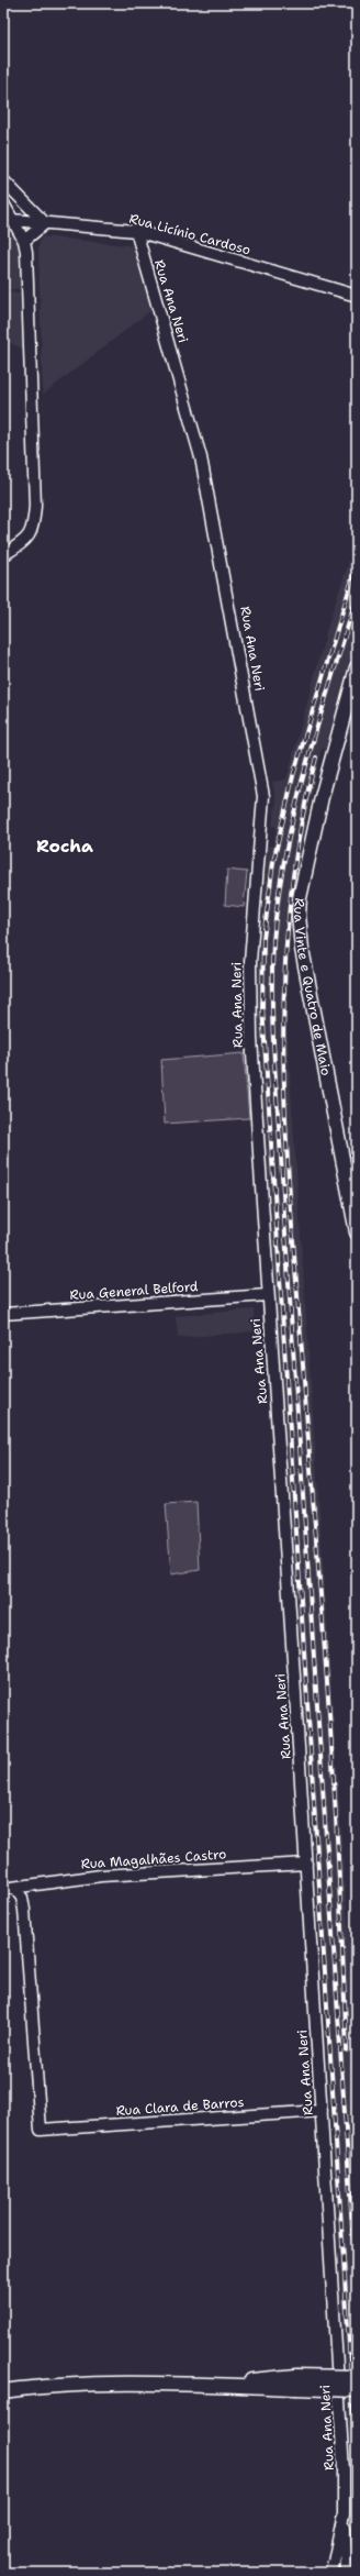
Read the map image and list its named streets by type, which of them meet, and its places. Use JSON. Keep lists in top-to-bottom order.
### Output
{
  "streets": {
    "main road": [
      "Rua Licínio Cardoso",
      "Rua Ana Neri",
      "Rua Vinte e Quatro de Maio",
      "Rua General Belford",
      "Rua Magalhães Castro",
      "Rua Clara de Barros"
    ]
  },
  "crossings": [
    ["Rua Licínio Cardoso", "Rua Ana Neri"],
    ["Rua Ana Neri", "Rua General Belford"],
    ["Rua Ana Neri", "Rua Magalhães Castro"],
    ["Rua Ana Neri", "Rua Clara de Barros"],
    ["Rua Magalhães Castro", "Rua Clara de Barros"]
  ],
  "districts": ["Rocha"]
}
